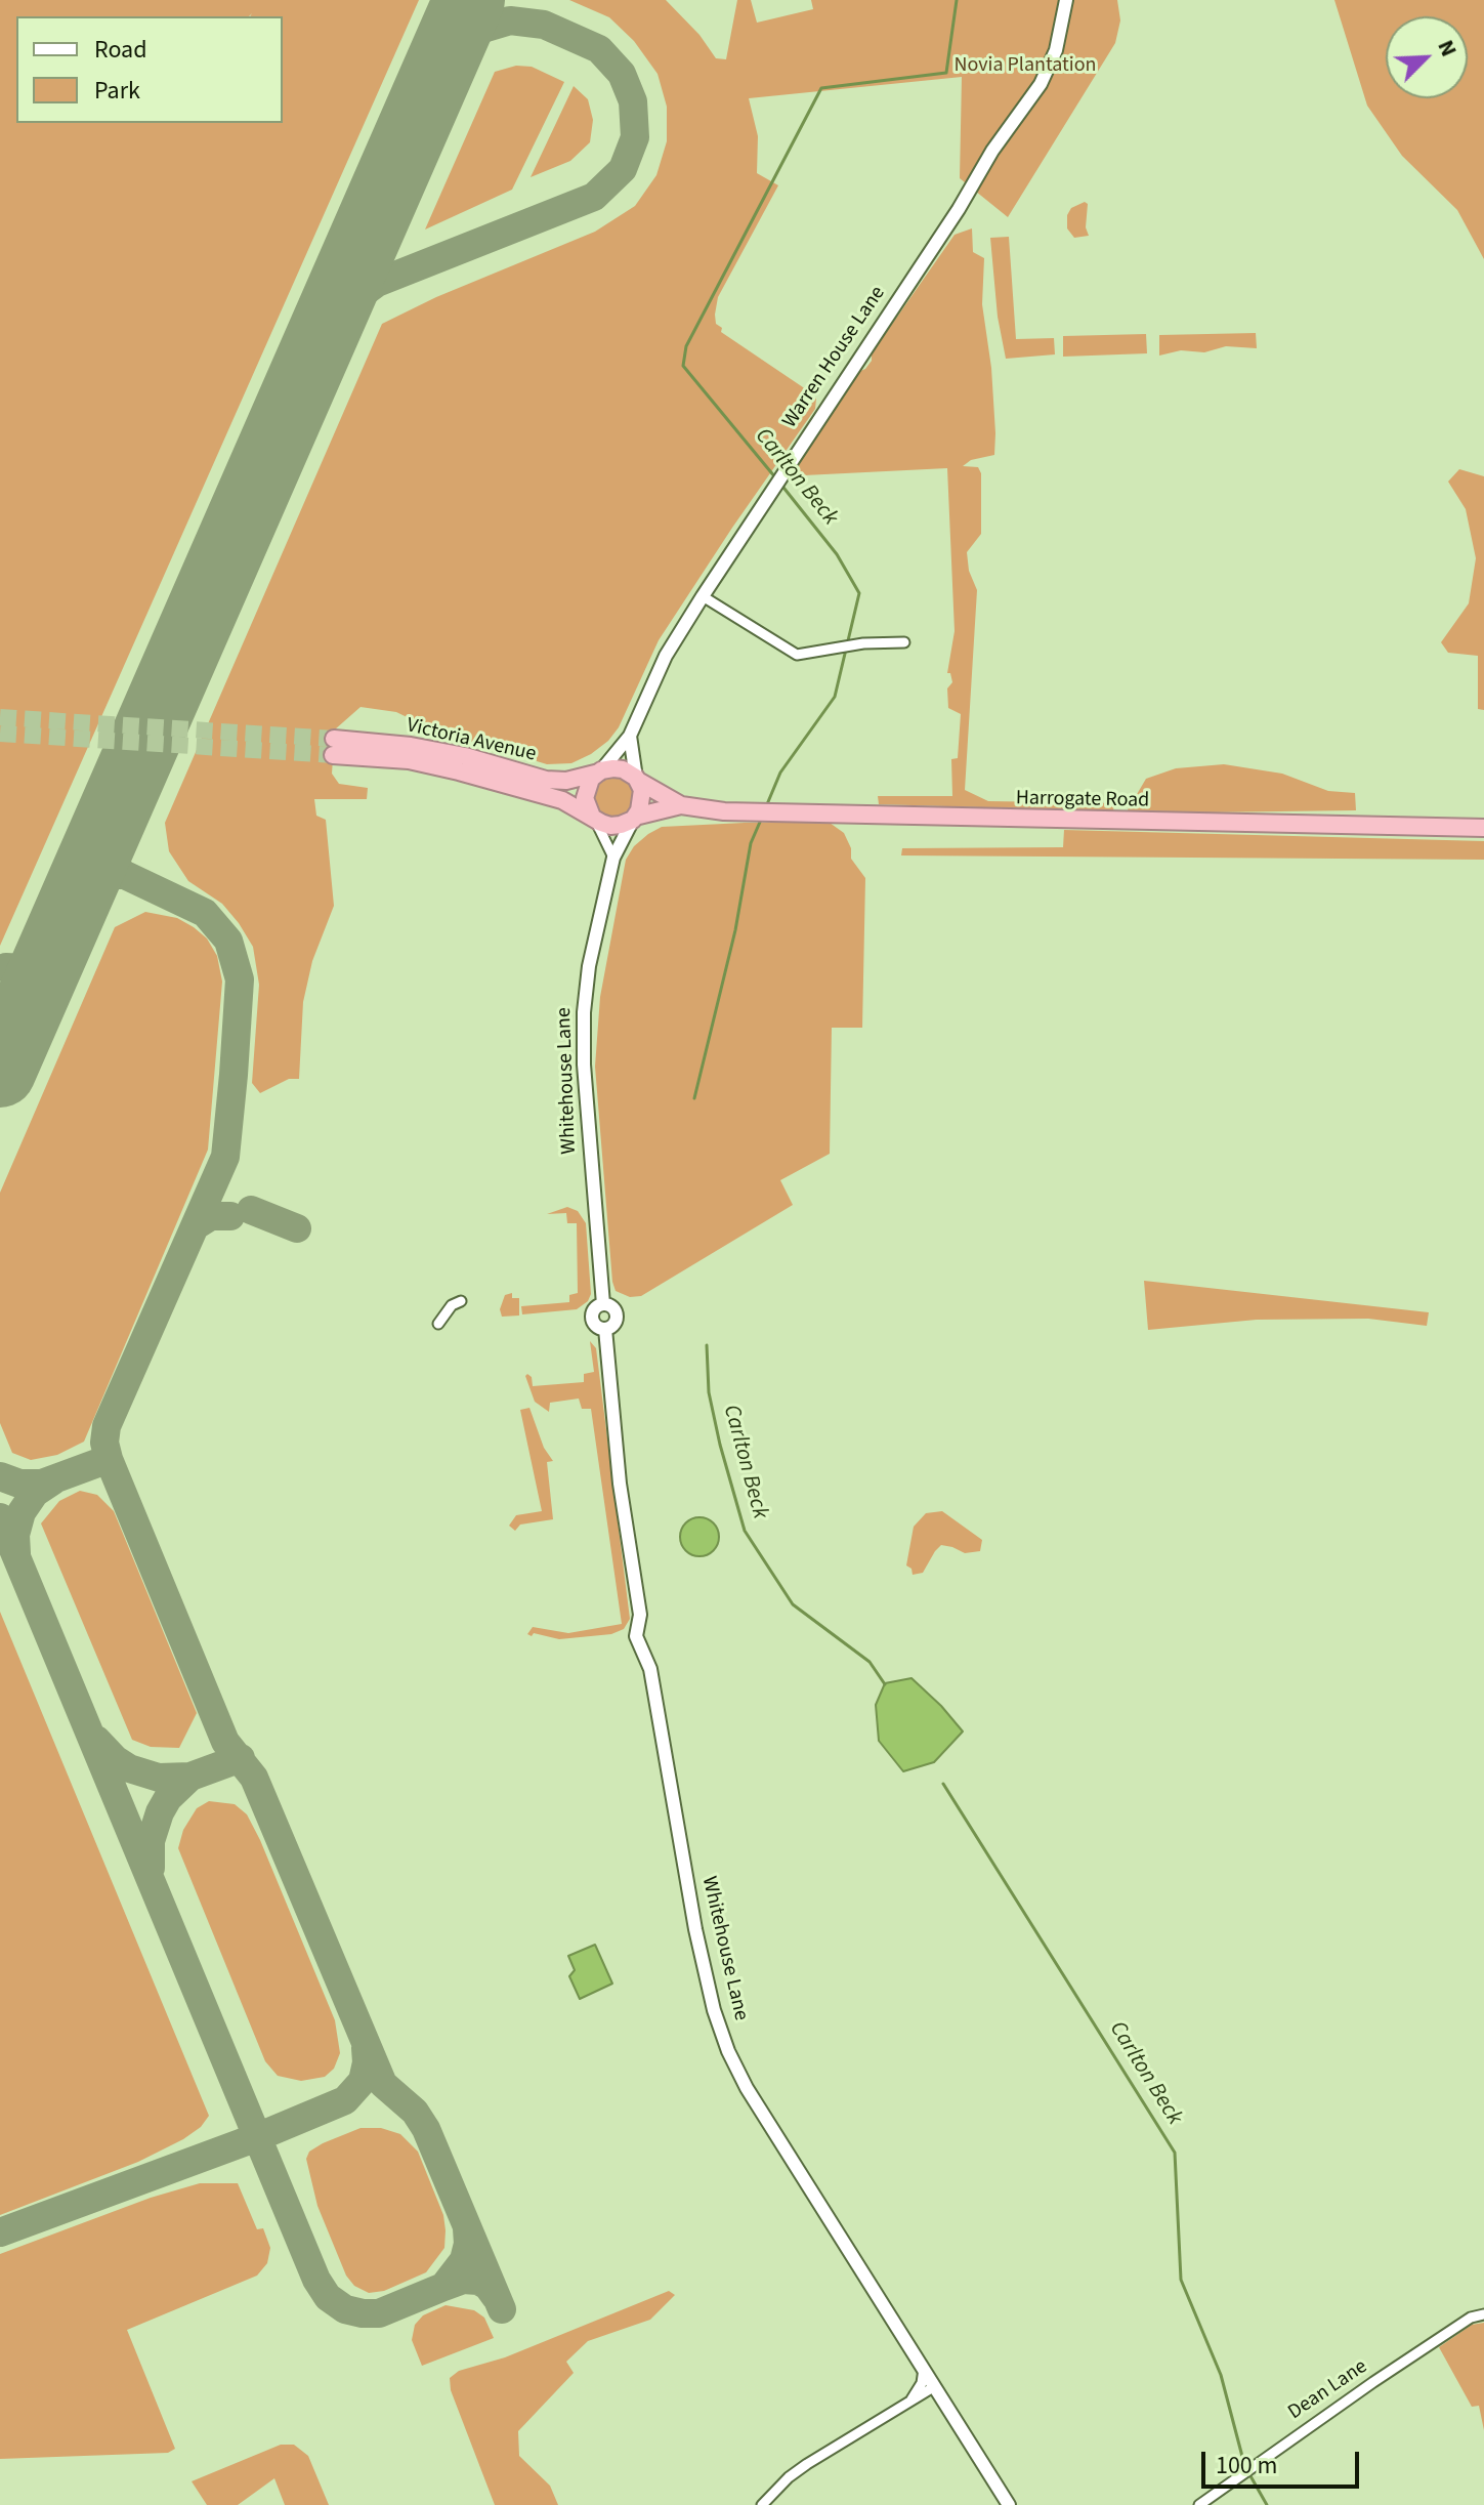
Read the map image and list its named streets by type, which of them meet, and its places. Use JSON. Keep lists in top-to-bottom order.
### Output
{
  "streets": {
    "highway": ["Victoria Avenue", "Harrogate Road"],
    "street": ["Warren House Lane", "Whitehouse Lane", "Dean Lane"]
  },
  "crossings": [
    ["Warren House Lane", "Victoria Avenue"],
    ["Warren House Lane", "Harrogate Road"],
    ["Warren House Lane", "Whitehouse Lane"],
    ["Victoria Avenue", "Harrogate Road"],
    ["Victoria Avenue", "Whitehouse Lane"],
    ["Harrogate Road", "Whitehouse Lane"]
  ],
  "water": ["Carlton Beck"],
  "parks": ["Novia Plantation"],
  "legend": ["Road", "Park"],
  "scale_bar": "100 m",
  "north": "top right"
}
